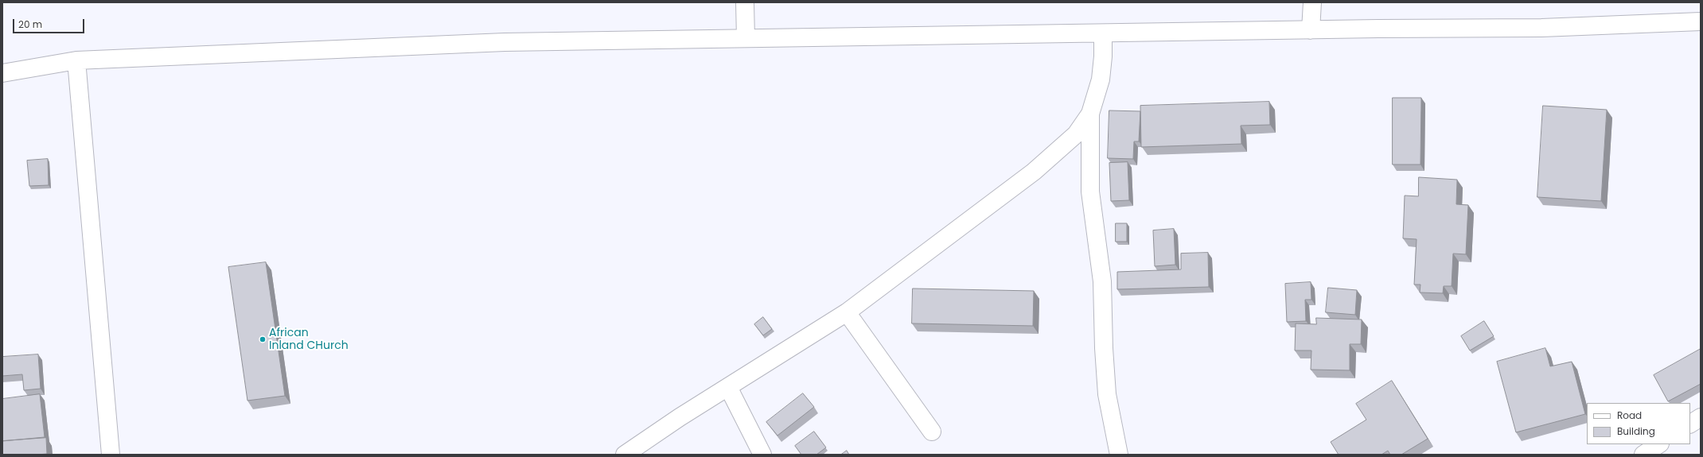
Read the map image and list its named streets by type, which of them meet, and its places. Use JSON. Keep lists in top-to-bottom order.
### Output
{
  "places": ["African Inland CHurch"],
  "legend": ["Road", "Building"],
  "scale_bar": "20 m"
}
